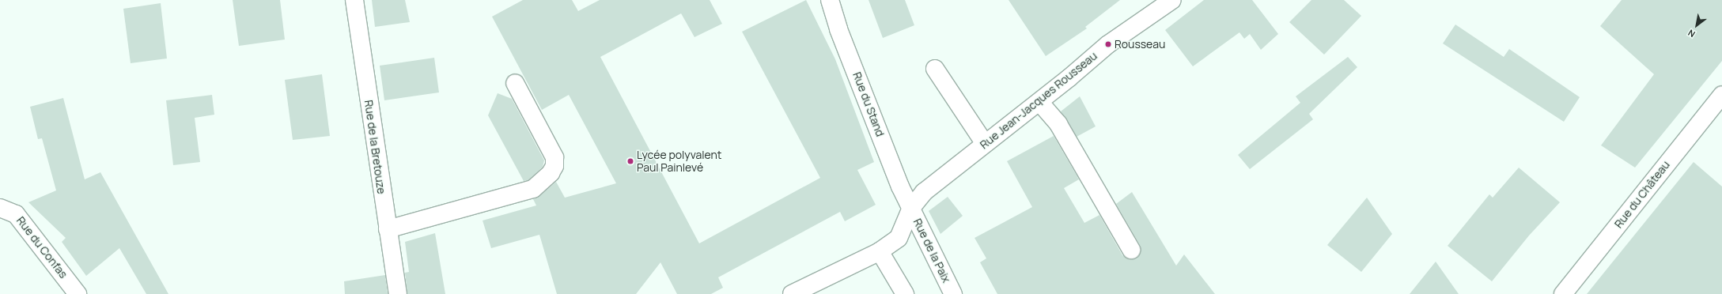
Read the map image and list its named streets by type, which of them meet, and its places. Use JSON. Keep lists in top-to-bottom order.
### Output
{
  "streets": {
    "street": [
      "Rue Jean-Jacques Rousseau",
      "Rue du Stand",
      "Rue de la Bretouze",
      "Rue du Château",
      "Rue du Confas",
      "Rue de la Paix"
    ]
  },
  "crossings": [
    ["Rue Jean-Jacques Rousseau", "Rue du Stand"],
    ["Rue Jean-Jacques Rousseau", "Rue de la Paix"],
    ["Rue du Stand", "Rue de la Paix"]
  ],
  "places": ["Rousseau", "Lycée polyvalent Paul Painlevé"],
  "north": "bottom left"
}
